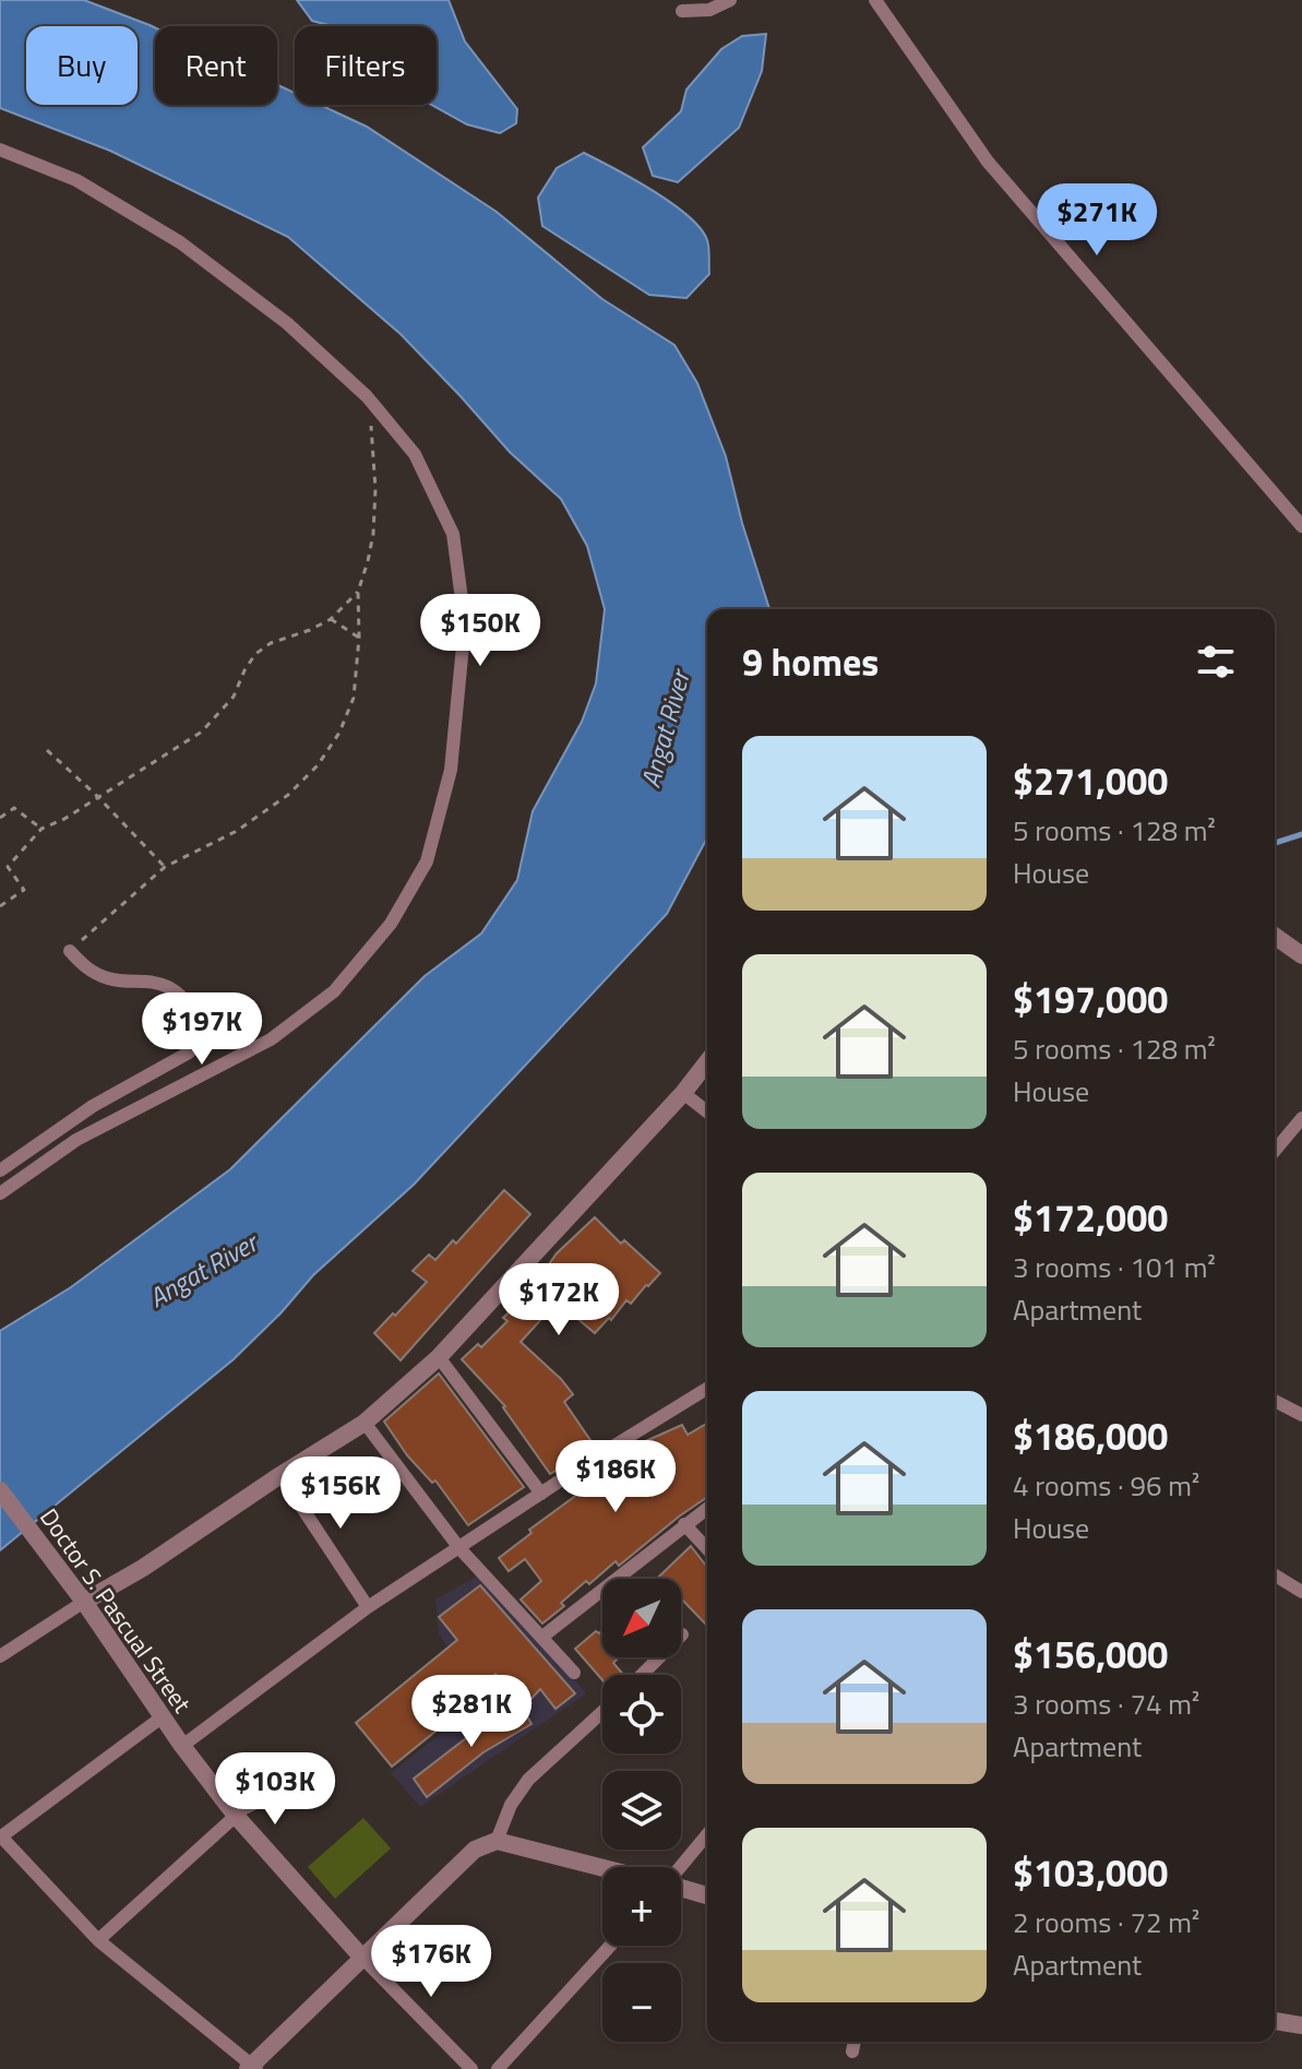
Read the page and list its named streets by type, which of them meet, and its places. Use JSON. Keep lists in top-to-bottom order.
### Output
{
  "streets": {
    "street": ["Doctor S. Pascual Street"]
  },
  "water": ["Angat River"],
  "north": "bottom left",
  "page": {
    "chip": ["Buy", "Rent", "Filters"],
    "price": [
      "$271K",
      "$150K",
      "$197K",
      "$172K",
      "$186K",
      "$156K",
      "$281K",
      "$103K",
      "$176K"
    ],
    "heading": "9 homes",
    "list": [
      {
        "name": "$271,000",
        "note": "5 rooms · 128 m² · House"
      },
      {
        "name": "$197,000",
        "note": "5 rooms · 128 m² · House"
      },
      {
        "name": "$172,000",
        "note": "3 rooms · 101 m² · Apartment"
      },
      {
        "name": "$186,000",
        "note": "4 rooms · 96 m² · House"
      },
      {
        "name": "$156,000",
        "note": "3 rooms · 74 m² · Apartment"
      },
      {
        "name": "$103,000",
        "note": "2 rooms · 72 m² · Apartment"
      }
    ],
    "map_buttons": ["+", "−"]
  }
}
